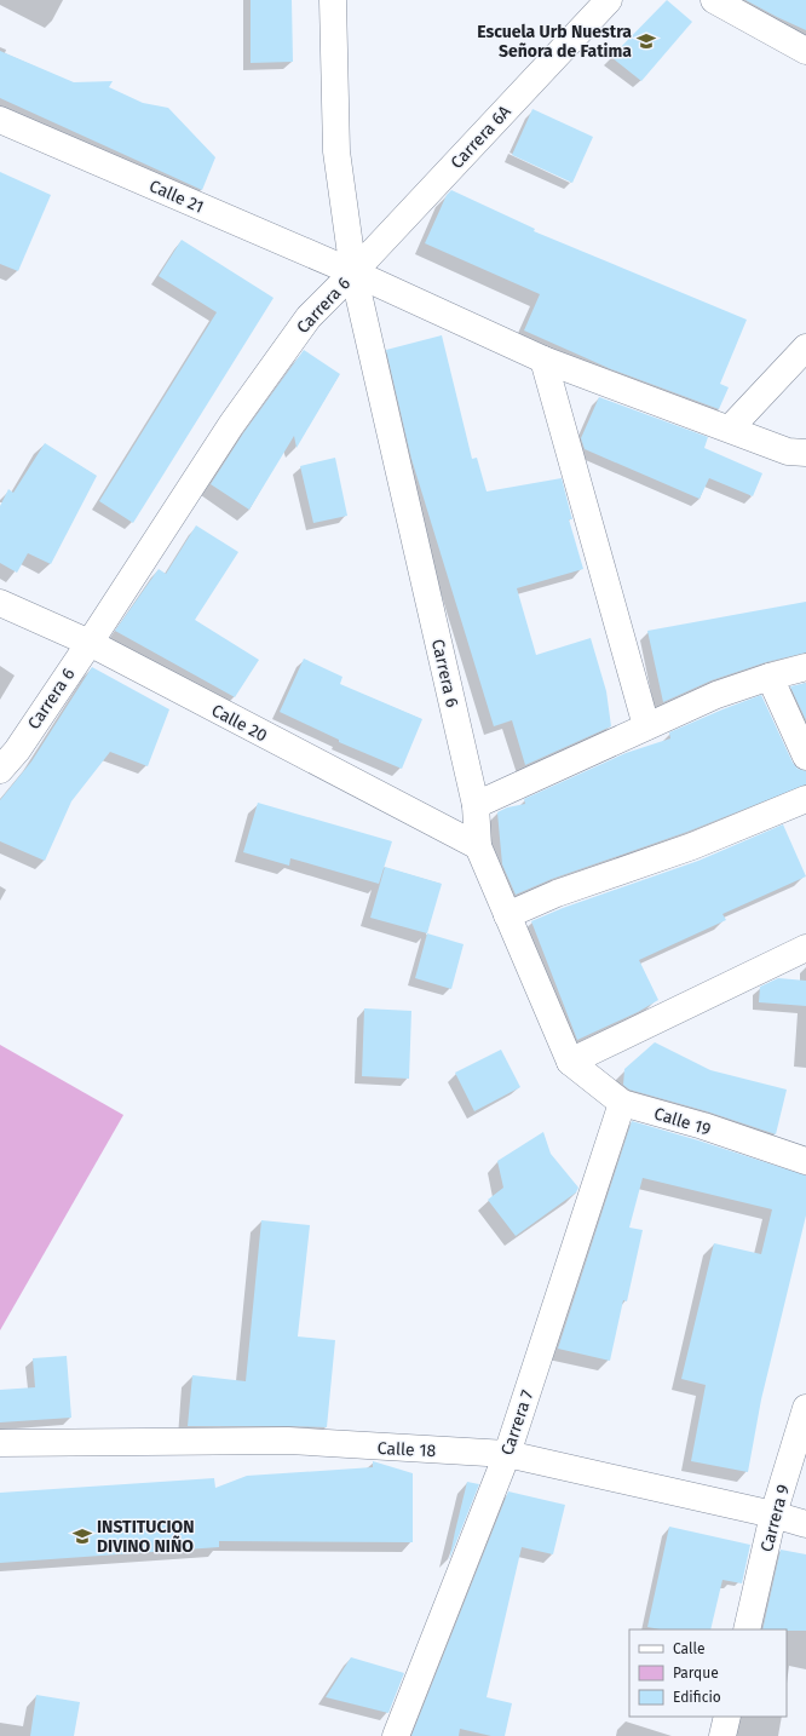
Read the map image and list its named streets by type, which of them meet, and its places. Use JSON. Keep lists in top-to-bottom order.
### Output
{
  "streets": {
    "street": [
      "Carrera 6A",
      "Calle 21",
      "Carrera 6",
      "Calle 20",
      "Calle 19",
      "Carrera 7",
      "Calle 18",
      "Carrera 9"
    ]
  },
  "crossings": [
    ["Carrera 6A", "Calle 21"],
    ["Carrera 6A", "Carrera 6"],
    ["Calle 21", "Carrera 6"],
    ["Carrera 6", "Calle 20"],
    ["Carrera 6", "Calle 19"],
    ["Calle 19", "Carrera 7"],
    ["Carrera 7", "Calle 18"],
    ["Calle 18", "Carrera 9"]
  ],
  "places": {
    "school or university": ["Escuela Urb Nuestra Señora de Fatima", "INSTITUCION DIVINO NIÑO"]
  },
  "legend": ["Calle", "Parque", "Edificio"]
}
